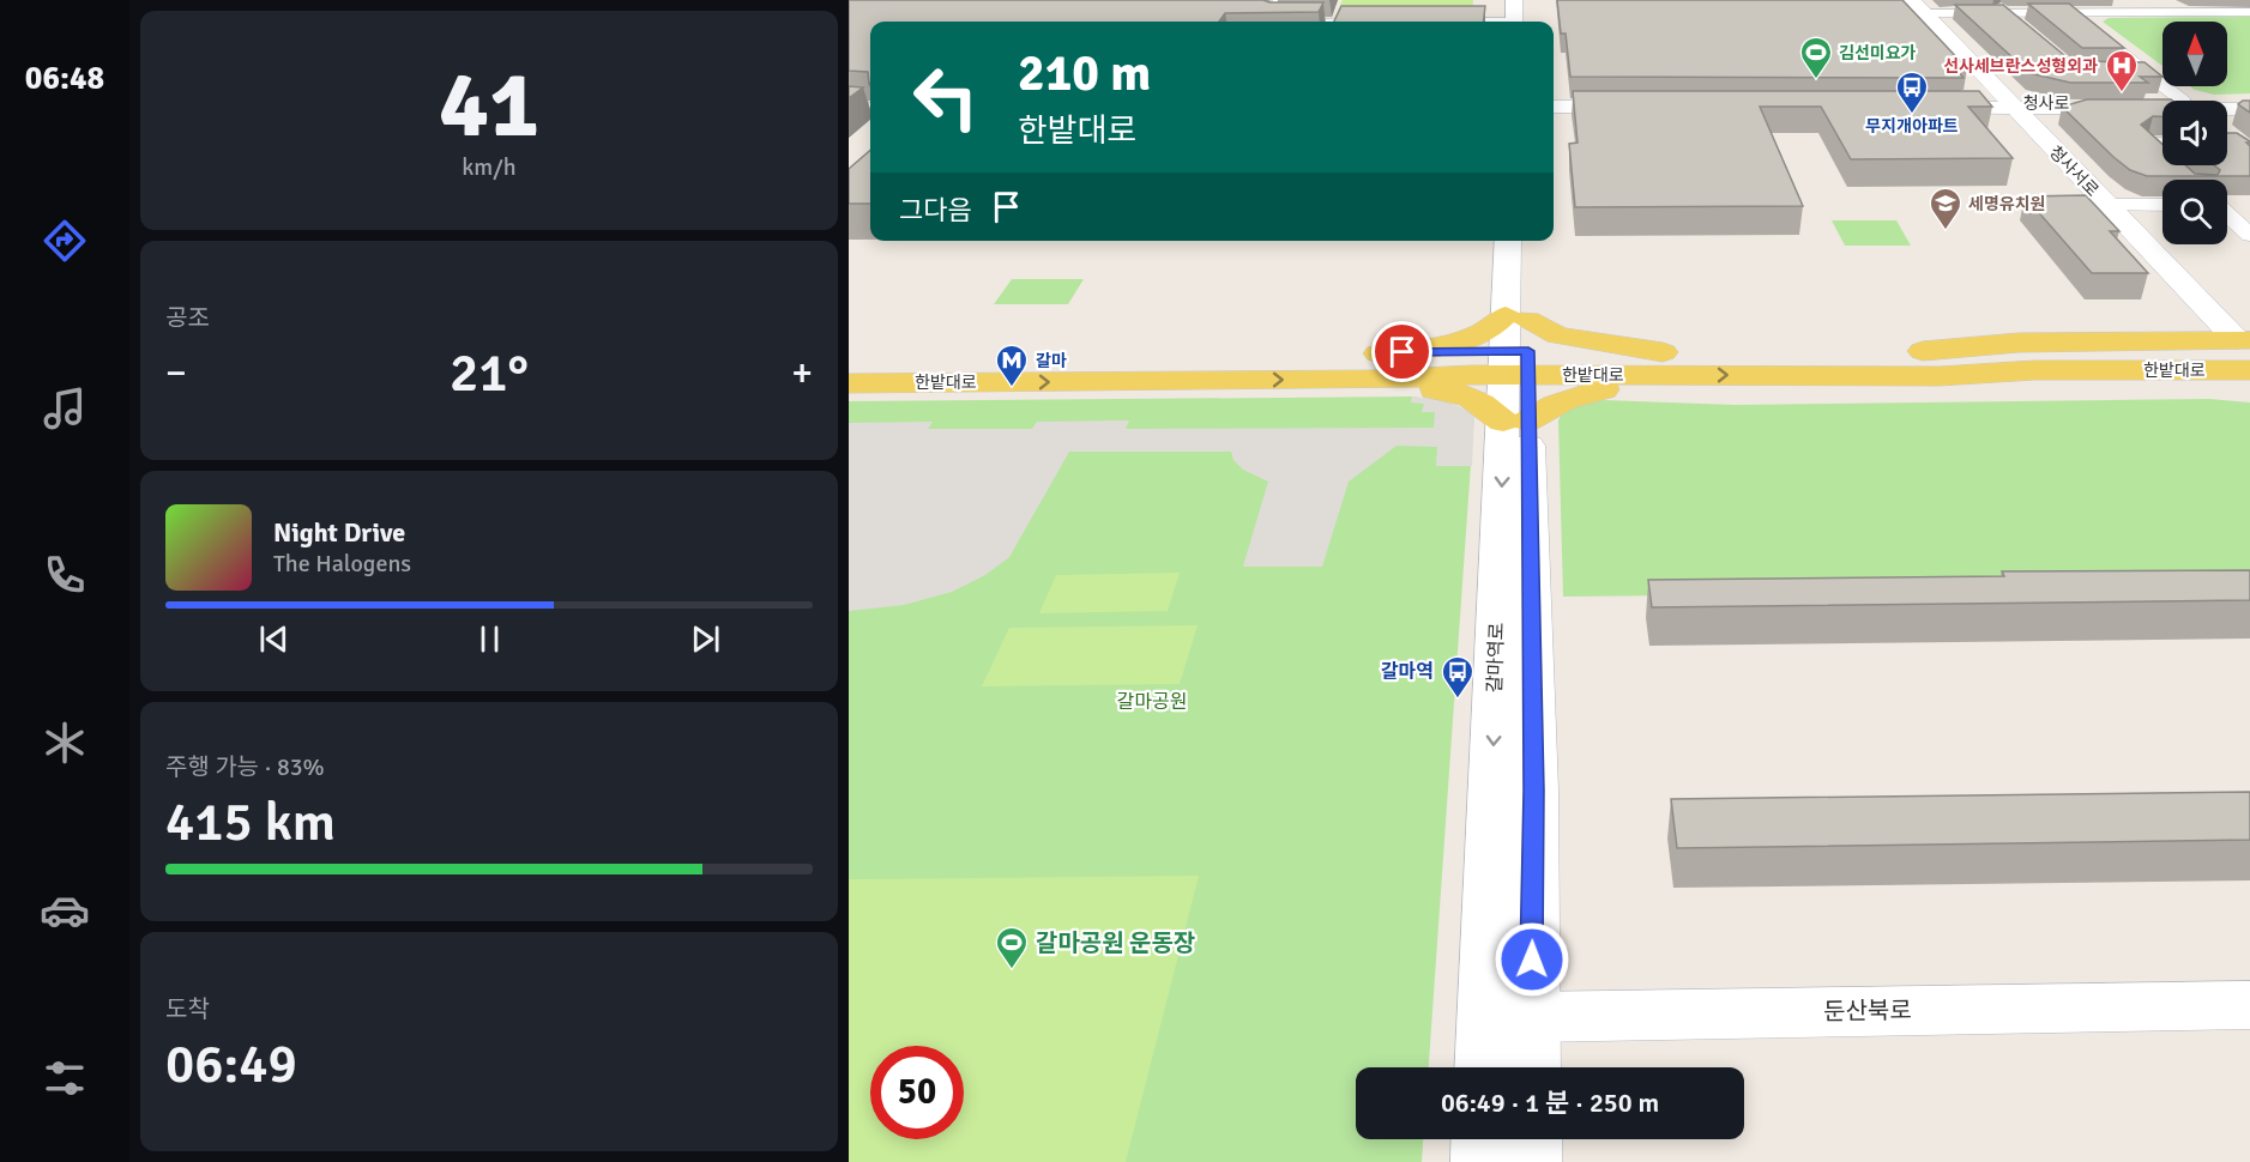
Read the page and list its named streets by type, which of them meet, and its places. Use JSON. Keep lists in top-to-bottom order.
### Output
{
  "streets": {
    "main road": ["한밭대로"],
    "street": [
      "청사로",
      "청사서로",
      "갈마역로",
      "둔산북로"
    ]
  },
  "crossings": [
    ["청사로", "청사서로"],
    ["청사서로", "한밭대로"],
    ["한밭대로", "갈마역로"],
    ["갈마역로", "둔산북로"]
  ],
  "parks": ["갈마공원"],
  "places": {
    "sports": ["김선미요가", "갈마공원 운동장"],
    "hospital": ["선사세브란스성형외과"],
    "bus stop": ["무지개아파트", "갈마역"],
    "school or university": ["세명유치원"],
    "metro station": ["갈마"]
  },
  "north": "top",
  "page": {
    "tabs": "06:48",
    "tile": [
      ["41", "km/h"],
      "공조",
      ["주행 가능 · 83%", "415 km"],
      ["도착", "06:49"]
    ],
    "turn": ["210 m", "한밭대로"],
    "then": "그다음",
    "heat": ["−", "21°", "+"],
    "song": ["Night Drive", "The Halogens"],
    "limit": "50",
    "trip": "06:49 · 1 분 · 250 m"
  }
}
